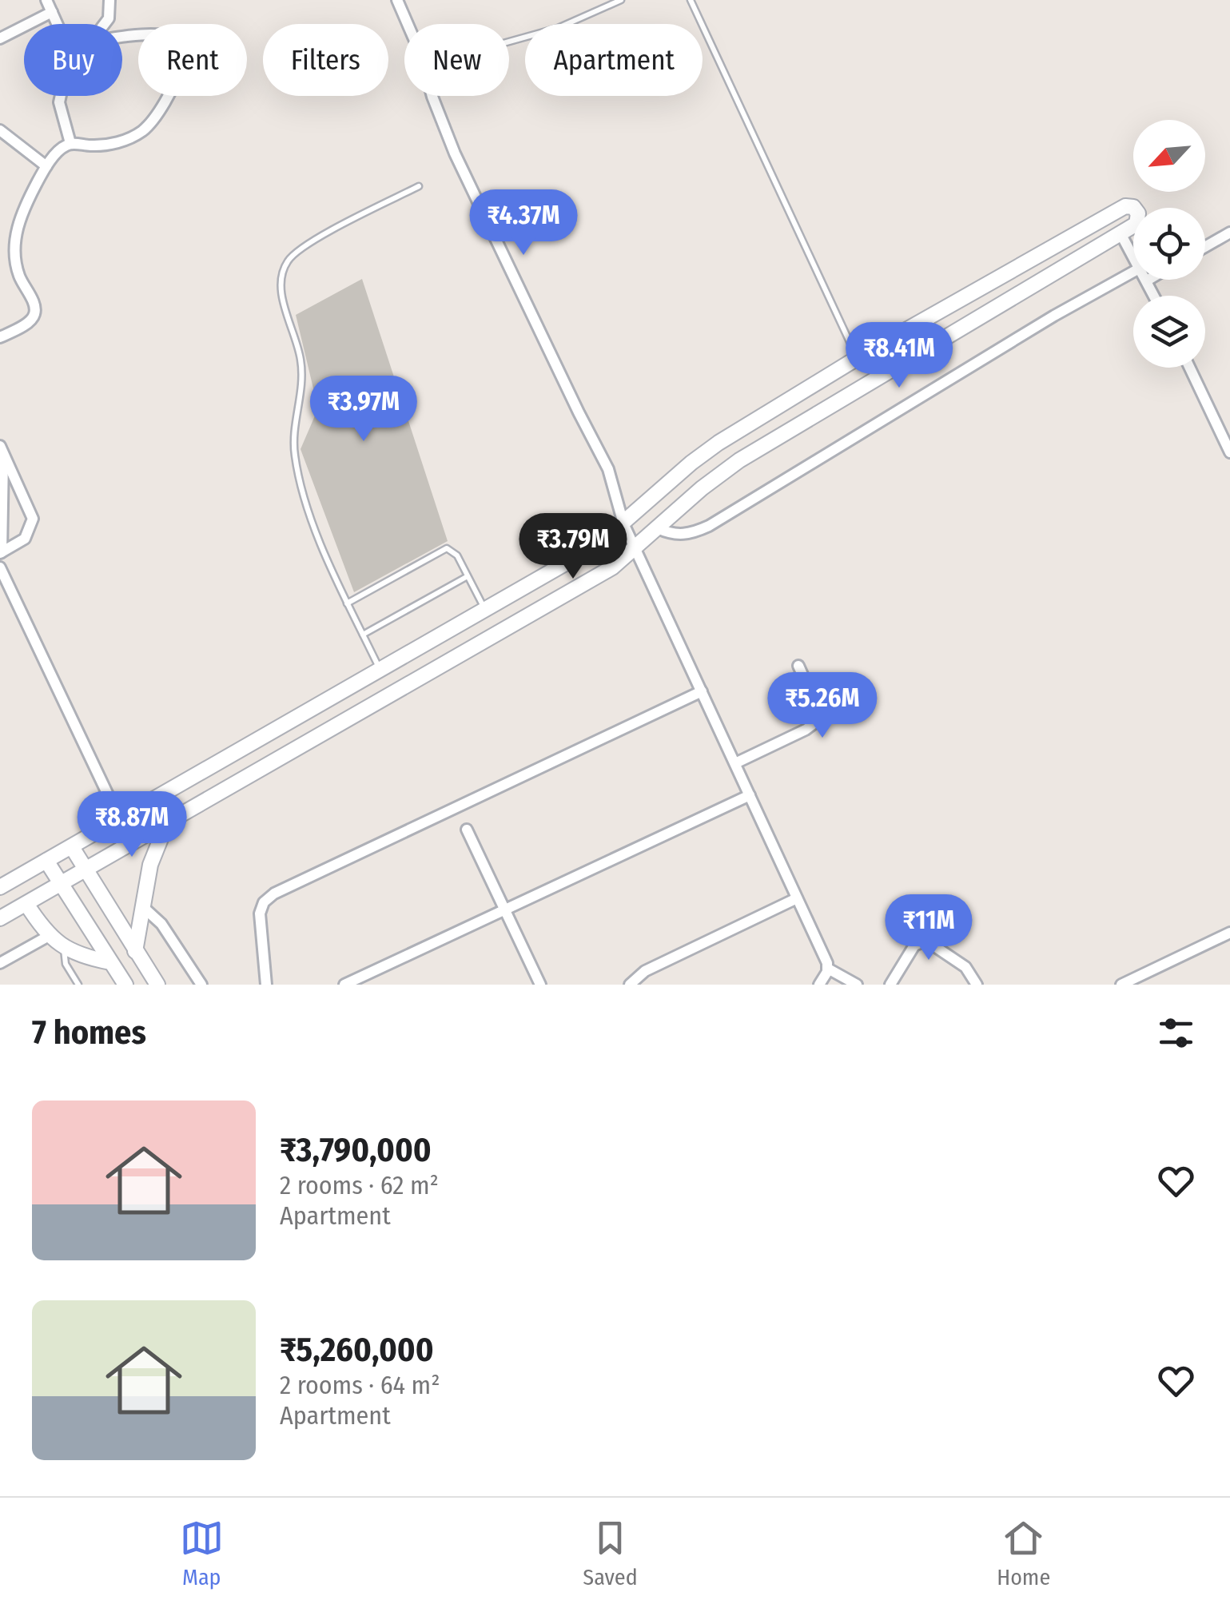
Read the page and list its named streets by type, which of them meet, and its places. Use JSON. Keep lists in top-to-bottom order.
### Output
{
  "north": "bottom left",
  "page": {
    "chip": [
      "Buy",
      "Rent",
      "Filters",
      "New",
      "Apartment"
    ],
    "price": [
      "₹4.37M",
      "₹8.41M",
      "₹3.97M",
      "₹3.79M",
      "₹5.26M",
      "₹8.87M",
      "₹11M"
    ],
    "heading": "7 homes",
    "list": [
      {
        "name": "₹3,790,000",
        "note": "2 rooms · 62 m² · Apartment"
      },
      {
        "name": "₹5,260,000",
        "note": "2 rooms · 64 m² · Apartment"
      }
    ],
    "tabs": ["Map", "Saved", "Home"]
  }
}
